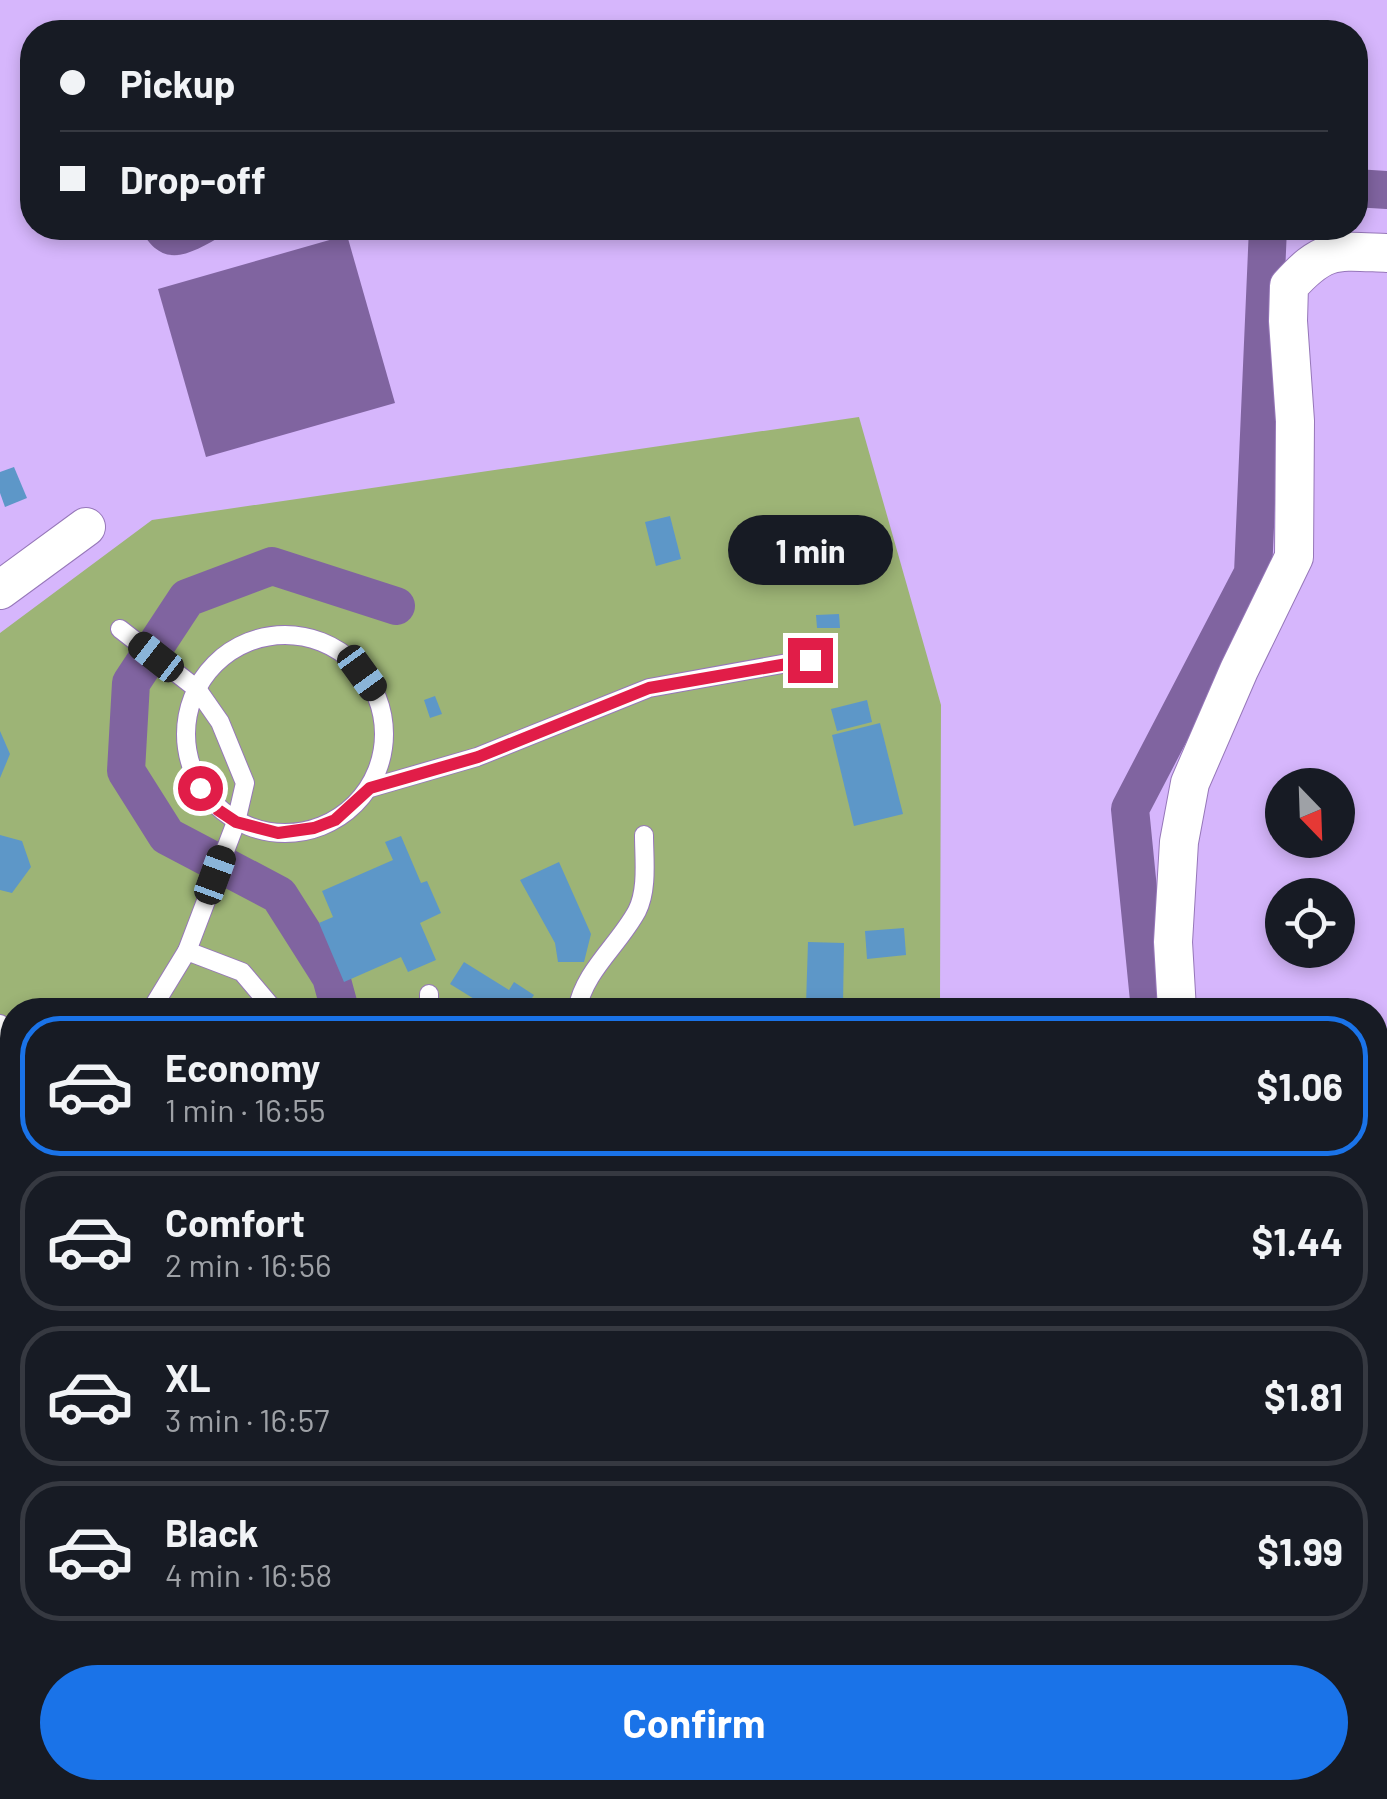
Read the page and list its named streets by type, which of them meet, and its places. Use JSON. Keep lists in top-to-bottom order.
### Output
{
  "north": "bottom right",
  "page": {
    "banner": ["Pickup", "Drop-off"],
    "bubble": "1 min",
    "list": [
      {
        "name": "Economy",
        "note": "1 min · 16:55",
        "value": "$1.06"
      },
      {
        "name": "Comfort",
        "note": "2 min · 16:56",
        "value": "$1.44"
      },
      {
        "name": "XL",
        "note": "3 min · 16:57",
        "value": "$1.81"
      },
      {
        "name": "Black",
        "note": "4 min · 16:58",
        "value": "$1.99"
      }
    ],
    "buttons": "Confirm"
  }
}
